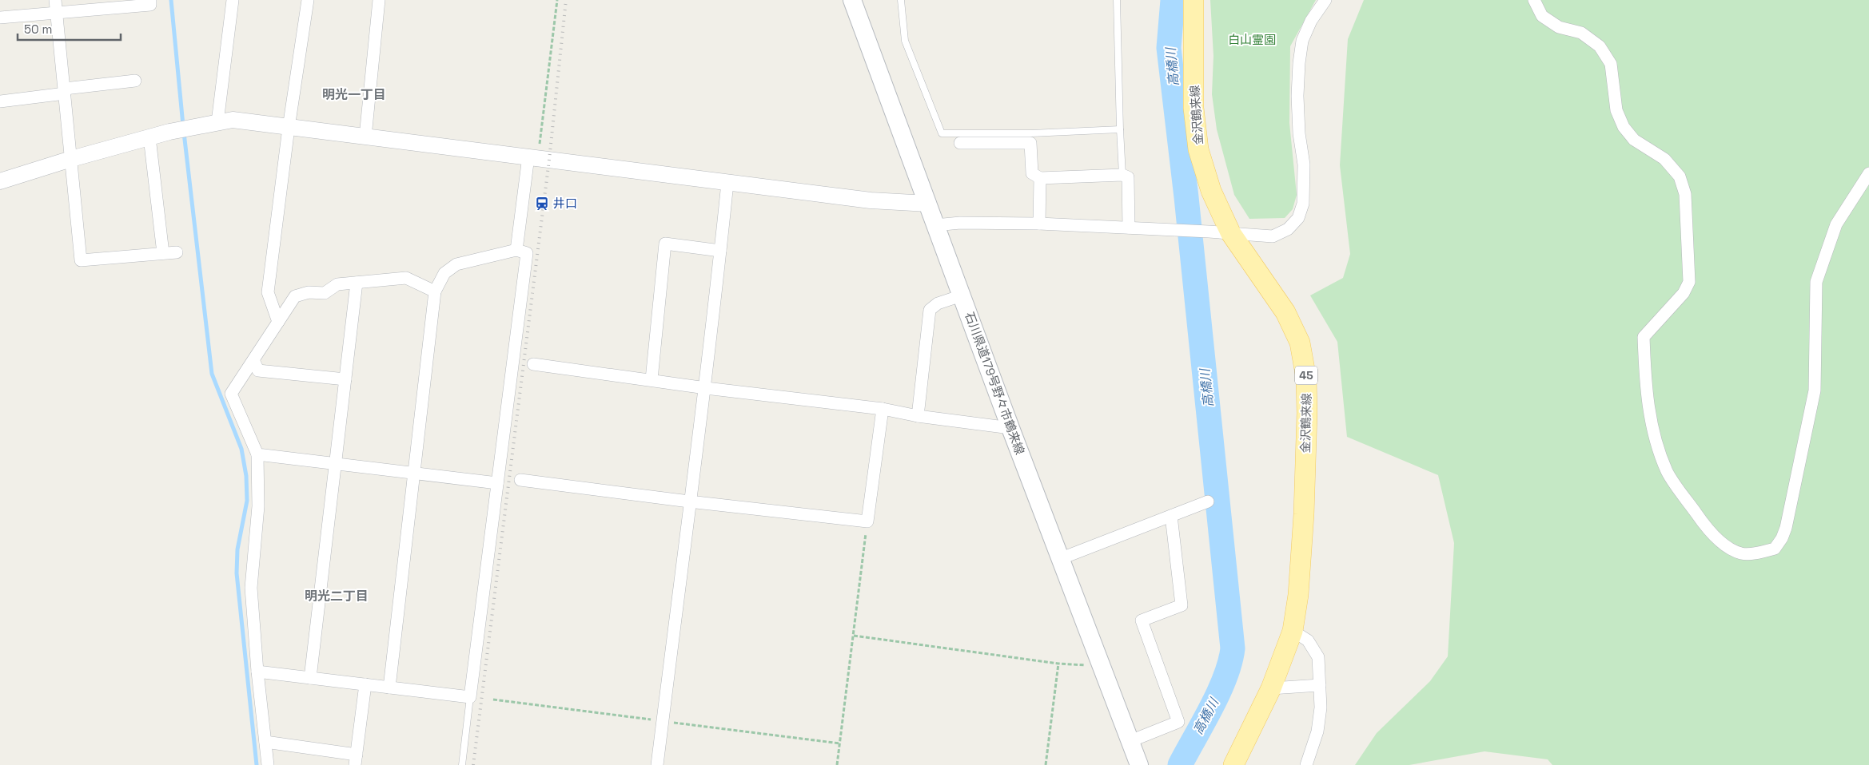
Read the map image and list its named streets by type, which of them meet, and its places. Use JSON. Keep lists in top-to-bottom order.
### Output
{
  "streets": {
    "main road": ["金沢鶴来線", "45", "石川県道179号野々市鶴来線"]
  },
  "districts": ["明光一丁目", "明光二丁目"],
  "water": ["高橋川"],
  "parks": ["白山霊園"],
  "places": {
    "station": ["井口"]
  },
  "scale_bar": "50 m"
}
